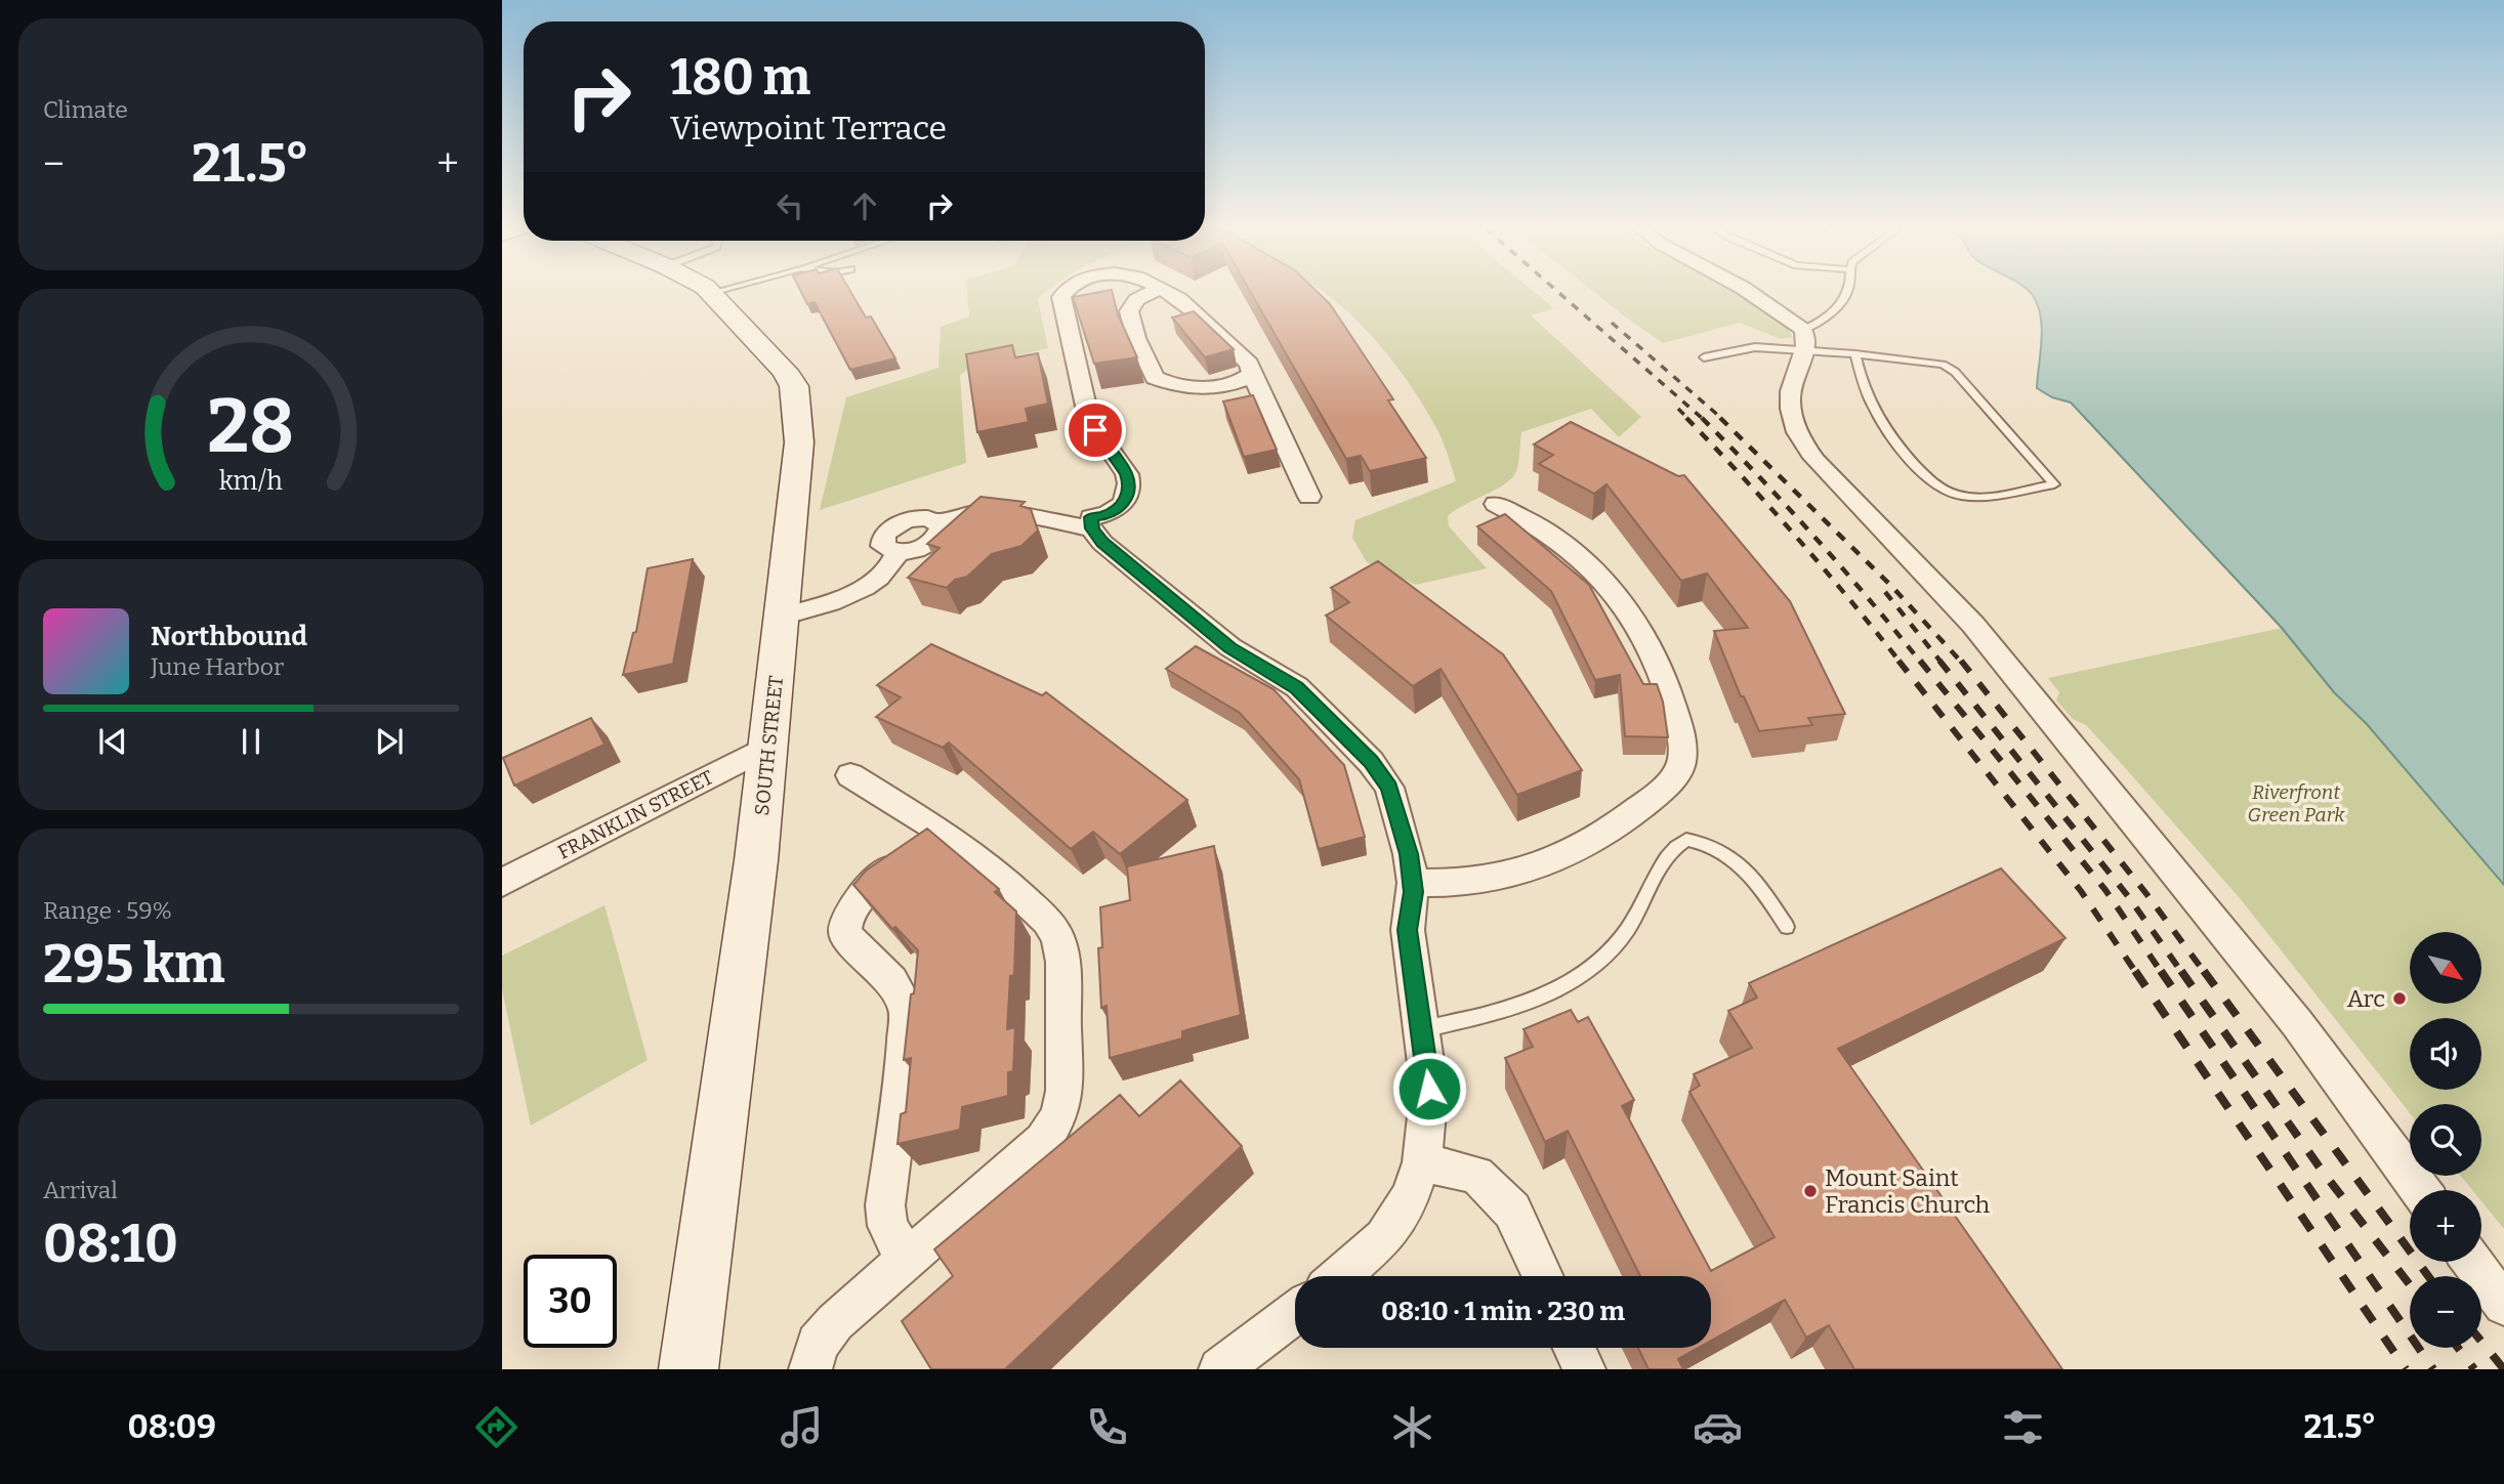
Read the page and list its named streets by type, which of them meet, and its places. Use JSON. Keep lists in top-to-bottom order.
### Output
{
  "streets": {
    "street": ["SOUTH STREET", "FRANKLIN STREET"]
  },
  "crossings": [
    ["SOUTH STREET", "FRANKLIN STREET"]
  ],
  "parks": ["Riverfront Green Park"],
  "places": ["Arc", "Mount Saint Francis Church"],
  "north": "bottom right",
  "page": {
    "tile": [
      "Climate",
      ["Range · 59%", "295 km"],
      ["Arrival", "08:10"]
    ],
    "turn": ["180 m", "Viewpoint Terrace"],
    "heat": ["−", "21.5°", "+"],
    "song": ["Northbound", "June Harbor"],
    "map_buttons": ["+", "−"],
    "limit": "30",
    "trip": "08:10 · 1 min · 230 m",
    "tabs": ["08:09", "21.5°"],
    "gauge": ["28", "km/h"]
  }
}
